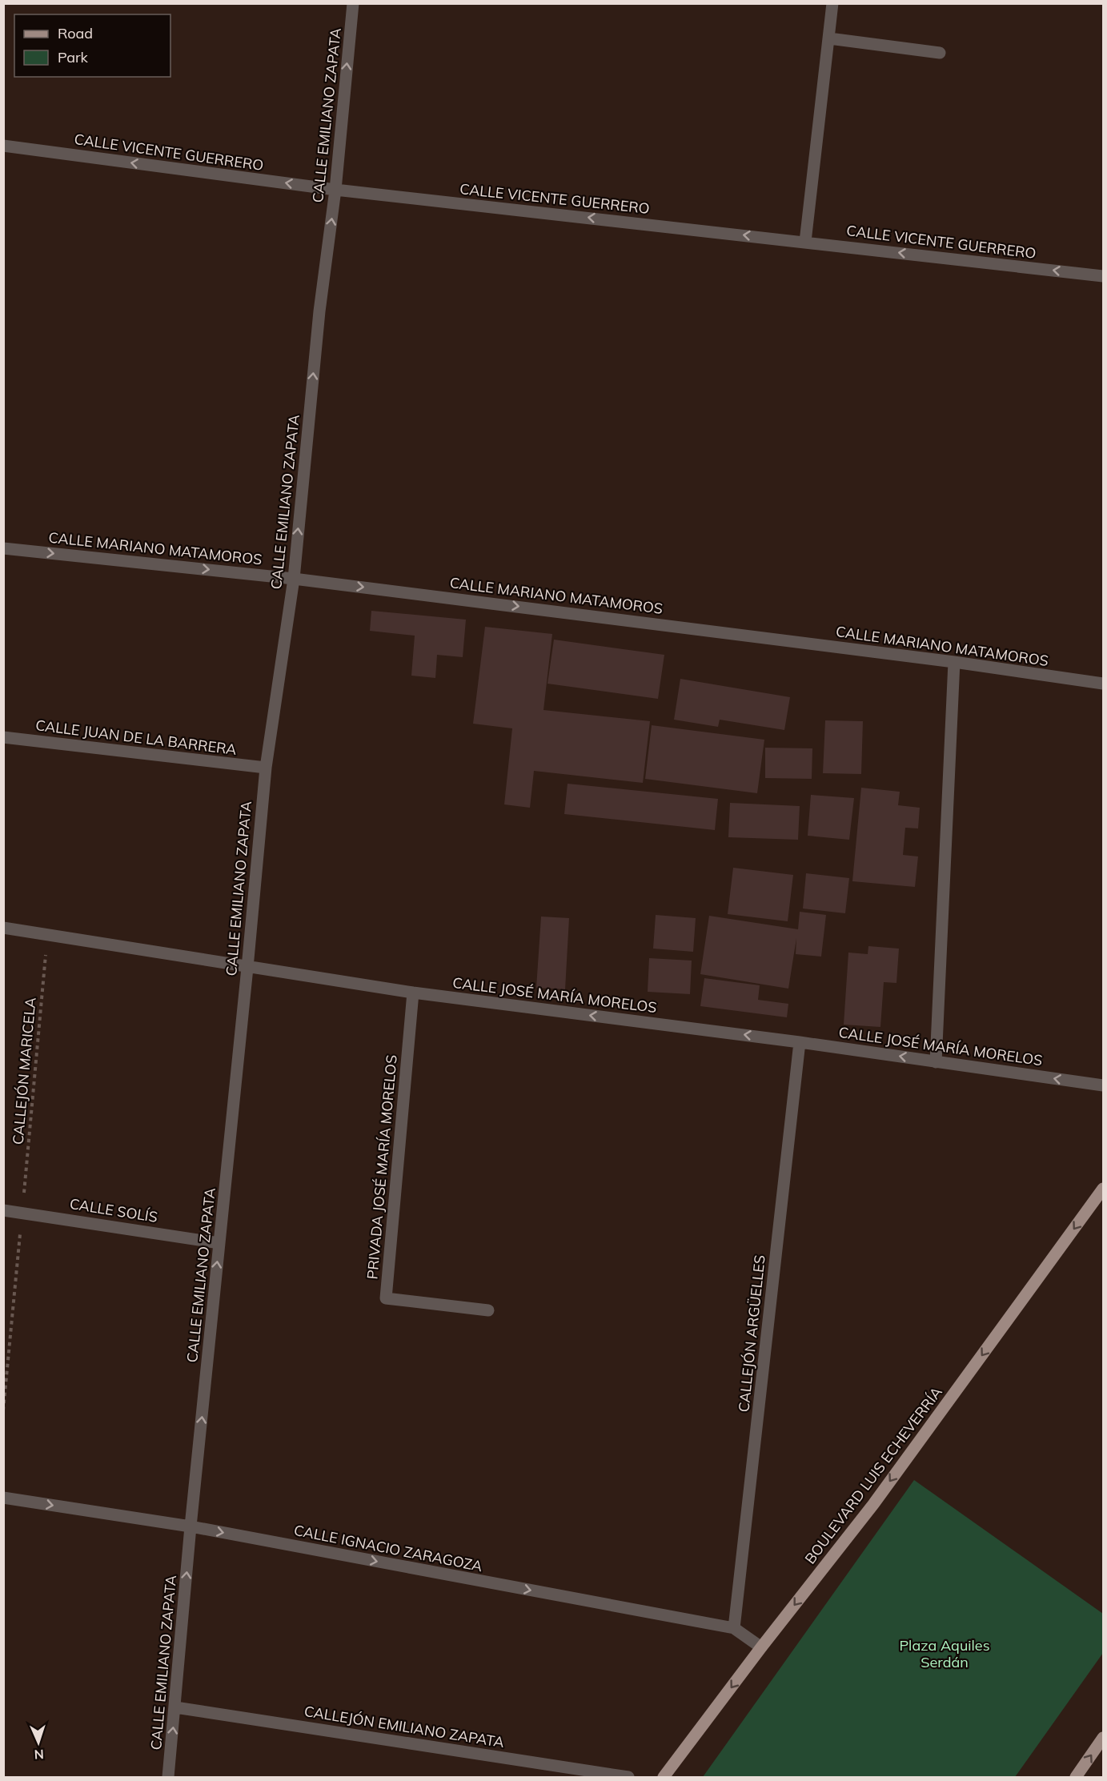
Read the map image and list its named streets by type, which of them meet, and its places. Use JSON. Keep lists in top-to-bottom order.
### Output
{
  "streets": {
    "main road": ["BOULEVARD LUIS ECHEVERRÍA"],
    "street": [
      "CALLE EMILIANO ZAPATA",
      "CALLE VICENTE GUERRERO",
      "CALLE MARIANO MATAMOROS",
      "CALLE JUAN DE LA BARRERA",
      "CALLE JOSÉ MARÍA MORELOS",
      "PRIVADA JOSÉ MARÍA MORELOS",
      "CALLE SOLÍS",
      "CALLEJÓN ARGÜELLES",
      "CALLE IGNACIO ZARAGOZA",
      "CALLEJÓN EMILIANO ZAPATA"
    ],
    "path": ["CALLEJÓN MARICELA"]
  },
  "crossings": [
    ["CALLE EMILIANO ZAPATA", "CALLE VICENTE GUERRERO"],
    ["CALLE EMILIANO ZAPATA", "CALLE MARIANO MATAMOROS"],
    ["CALLE EMILIANO ZAPATA", "CALLE JUAN DE LA BARRERA"],
    ["CALLE EMILIANO ZAPATA", "CALLE JOSÉ MARÍA MORELOS"],
    ["CALLE EMILIANO ZAPATA", "CALLE SOLÍS"],
    ["CALLE EMILIANO ZAPATA", "CALLE IGNACIO ZARAGOZA"],
    ["CALLE EMILIANO ZAPATA", "CALLEJÓN EMILIANO ZAPATA"],
    ["CALLE JOSÉ MARÍA MORELOS", "CALLEJÓN MARICELA"],
    ["CALLE JOSÉ MARÍA MORELOS", "PRIVADA JOSÉ MARÍA MORELOS"],
    ["CALLE JOSÉ MARÍA MORELOS", "CALLEJÓN ARGÜELLES"],
    ["CALLEJÓN MARICELA", "CALLE SOLÍS"],
    ["CALLEJÓN ARGÜELLES", "CALLE IGNACIO ZARAGOZA"],
    ["BOULEVARD LUIS ECHEVERRÍA", "CALLE IGNACIO ZARAGOZA"]
  ],
  "one_way": [
    "CALLE EMILIANO ZAPATA",
    "CALLE VICENTE GUERRERO",
    "CALLE MARIANO MATAMOROS",
    "CALLE JOSÉ MARÍA MORELOS",
    "BOULEVARD LUIS ECHEVERRÍA",
    "CALLE IGNACIO ZARAGOZA"
  ],
  "parks": ["Plaza Aquiles Serdán"],
  "legend": ["Road", "Park"],
  "north": "bottom"
}
